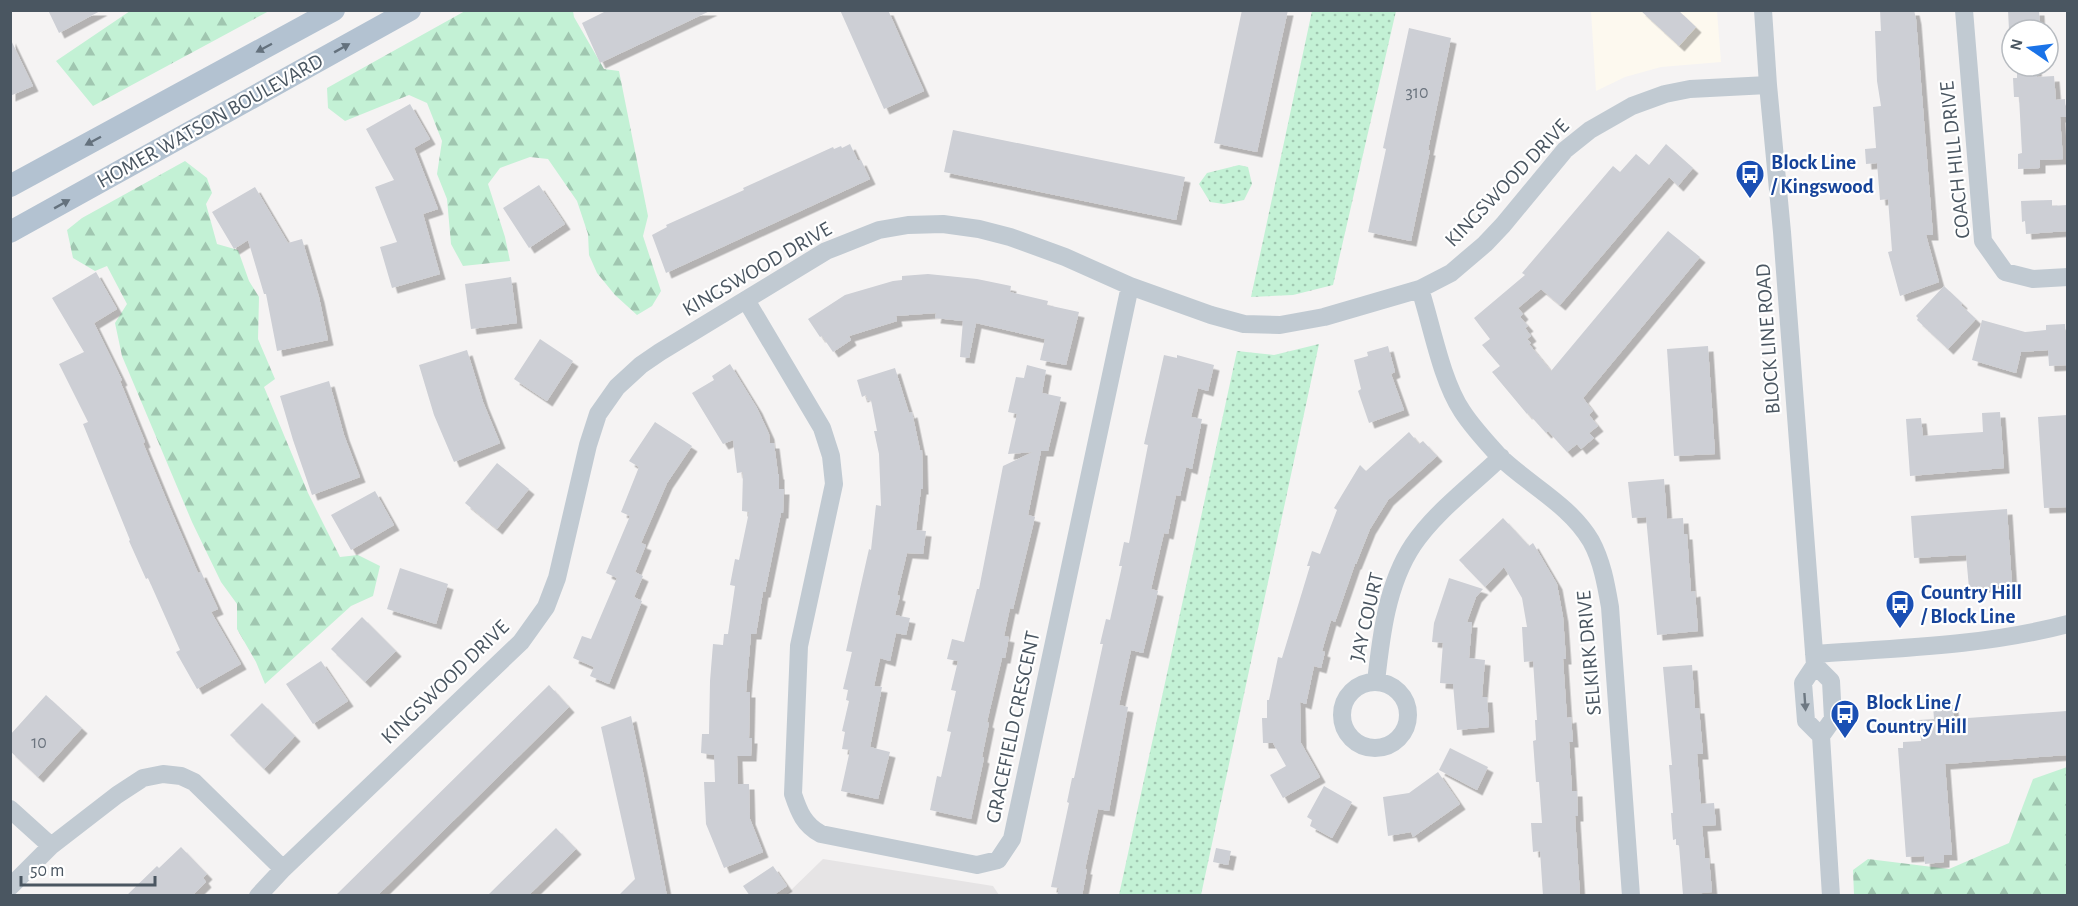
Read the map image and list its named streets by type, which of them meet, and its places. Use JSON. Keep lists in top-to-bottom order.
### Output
{
  "streets": {
    "main road": ["HOMER WATSON BOULEVARD"],
    "street": [
      "COACH HILL DRIVE",
      "KINGSWOOD DRIVE",
      "BLOCK LINE ROAD",
      "JAY COURT",
      "SELKIRK DRIVE",
      "GRACEFIELD CRESCENT"
    ]
  },
  "crossings": [
    ["KINGSWOOD DRIVE", "BLOCK LINE ROAD"],
    ["KINGSWOOD DRIVE", "SELKIRK DRIVE"],
    ["KINGSWOOD DRIVE", "GRACEFIELD CRESCENT"],
    ["JAY COURT", "SELKIRK DRIVE"]
  ],
  "places": {
    "bus stop": ["Block Line / Kingswood", "Country Hill / Block Line", "Block Line / Country Hill"]
  },
  "house_numbers": ["310", "10"],
  "scale_bar": "50 m",
  "north": "left"
}
